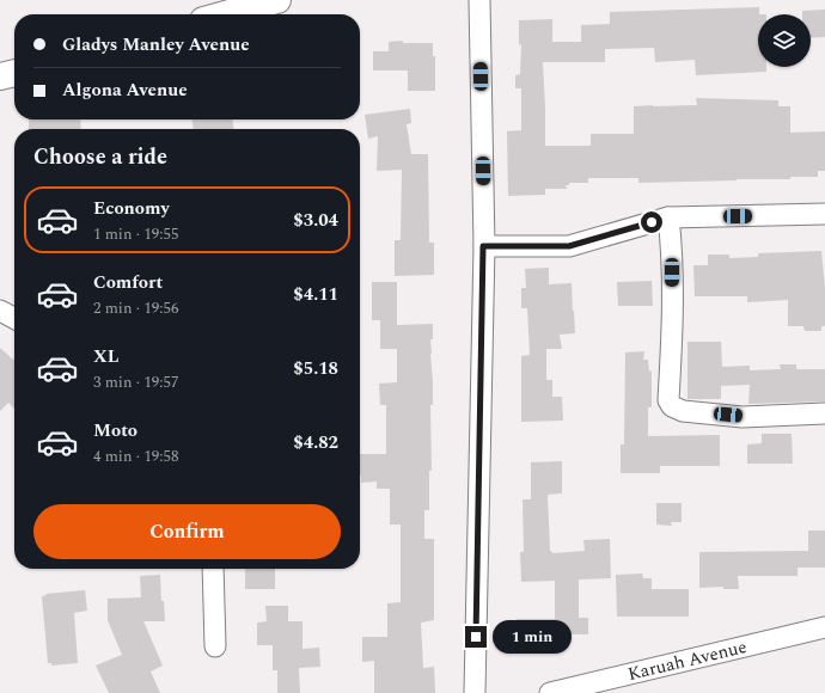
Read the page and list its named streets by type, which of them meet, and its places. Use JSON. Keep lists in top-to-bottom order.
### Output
{
  "streets": {
    "street": ["Karuah Avenue"]
  },
  "page": {
    "banner": ["Gladys Manley Avenue", "Algona Avenue"],
    "heading": "Choose a ride",
    "list": [
      {
        "name": "Economy",
        "note": "1 min · 19:55",
        "value": "$3.04"
      },
      {
        "name": "Comfort",
        "note": "2 min · 19:56",
        "value": "$4.11"
      },
      {
        "name": "XL",
        "note": "3 min · 19:57",
        "value": "$5.18"
      },
      {
        "name": "Moto",
        "note": "4 min · 19:58",
        "value": "$4.82"
      }
    ],
    "buttons": "Confirm",
    "bubble": "1 min"
  }
}
